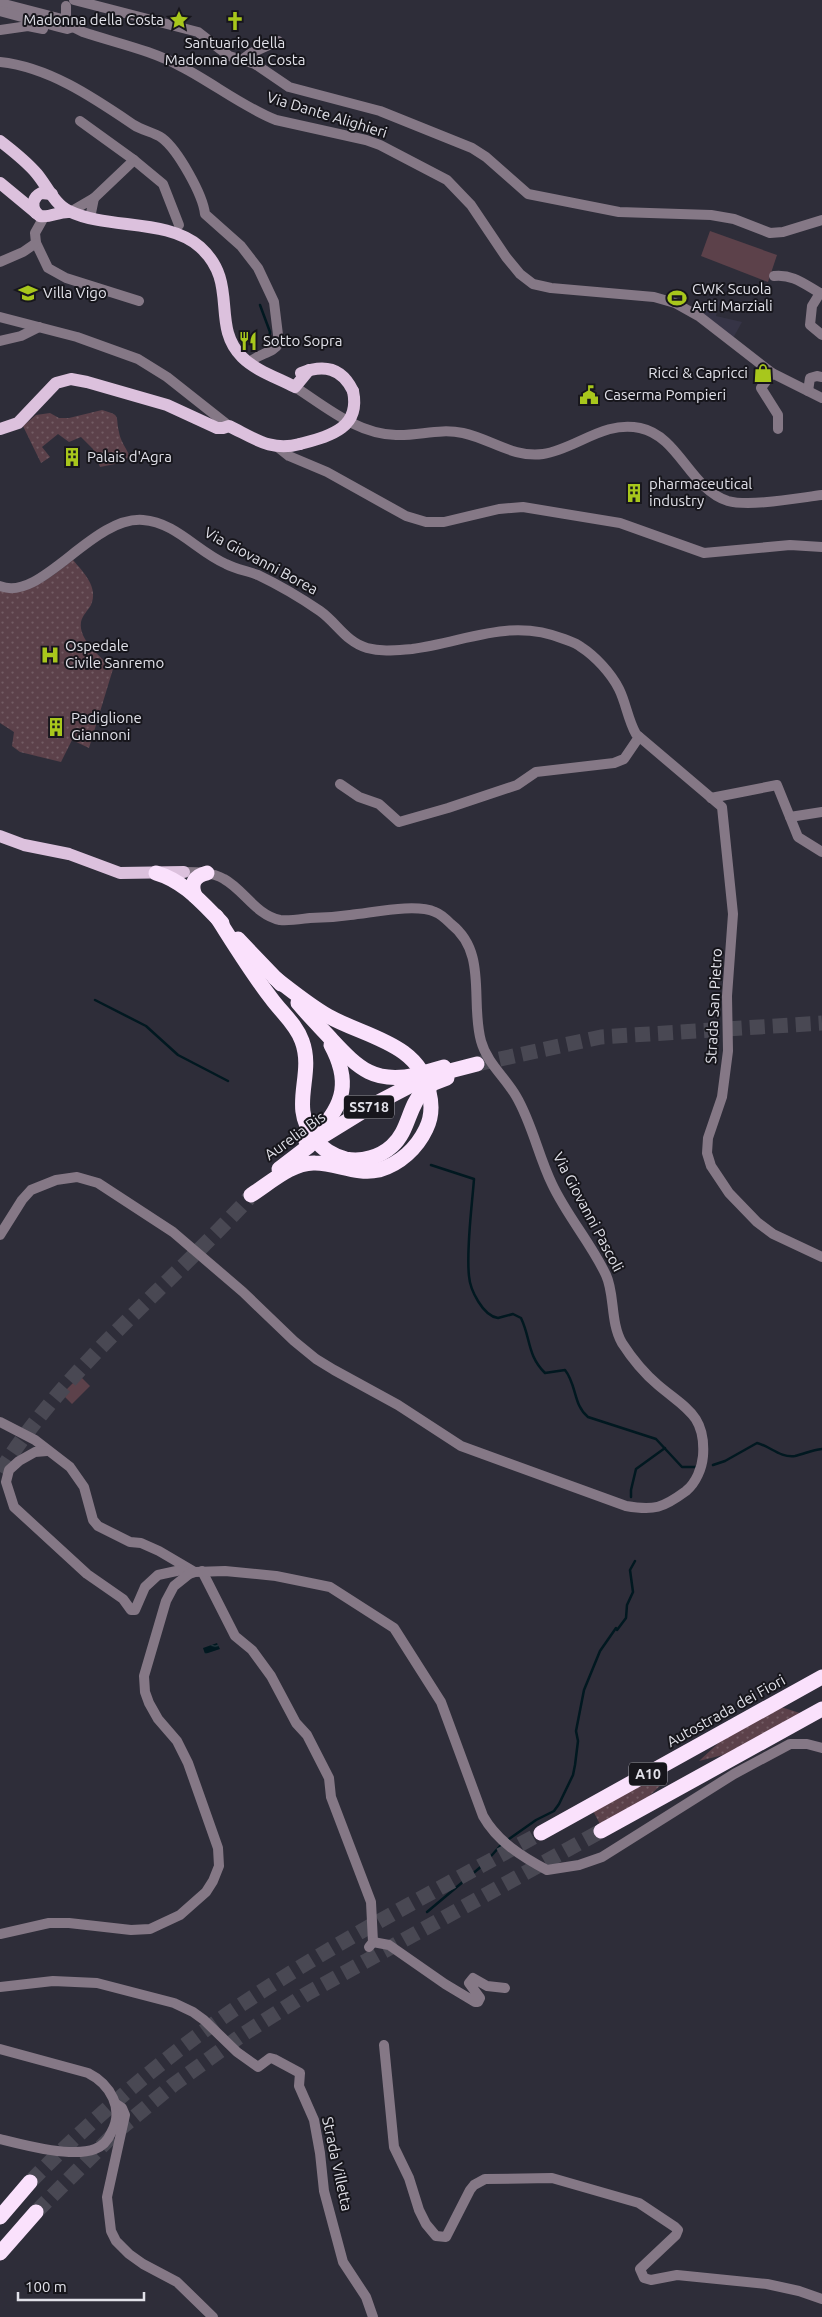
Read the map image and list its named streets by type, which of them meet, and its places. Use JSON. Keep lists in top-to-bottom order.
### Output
{
  "streets": {
    "highway": [
      "SS718",
      "Aurelia Bis",
      "Autostrada dei Fiori",
      "A10"
    ],
    "main road": ["Via Giovanni Pascoli"],
    "street": [
      "Via Dante Alighieri",
      "Via Giovanni Borea",
      "Strada San Pietro",
      "Strada Villetta"
    ]
  },
  "crossings": [
    ["Via Giovanni Borea", "Strada San Pietro"]
  ],
  "places": {
    "place": ["Madonna della Costa"],
    "church": ["Santuario della Madonna della Costa"],
    "school or university": ["Villa Vigo"],
    "sports": ["CWK Scuola Arti Marziali"],
    "restaurant": ["Sotto Sopra"],
    "shop": ["Ricci & Capricci"],
    "public building": ["Caserma Pompieri"],
    "building": ["Palais d'Agra", "pharmaceutical industry", "Padiglione Giannoni"],
    "hospital": ["Ospedale Civile Sanremo"]
  },
  "scale_bar": "100 m"
}
